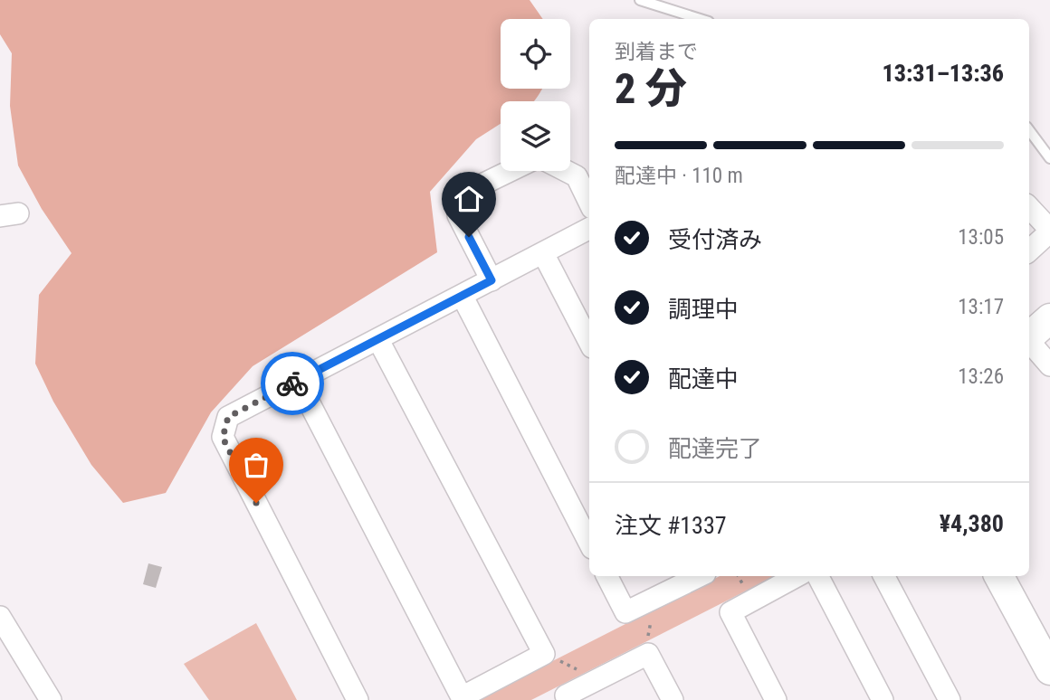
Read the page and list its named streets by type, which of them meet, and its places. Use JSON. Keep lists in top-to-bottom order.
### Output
{
  "page": {
    "heading": ["2 分", "到着まで", "13:31–13:36"],
    "panel": ["注文 #1337", "¥4,380"],
    "bar": "配達中 · 110 m",
    "list": [
      ["受付済み", "13:05"],
      ["調理中", "13:17"],
      ["配達中", "13:26"],
      "配達完了"
    ]
  }
}
